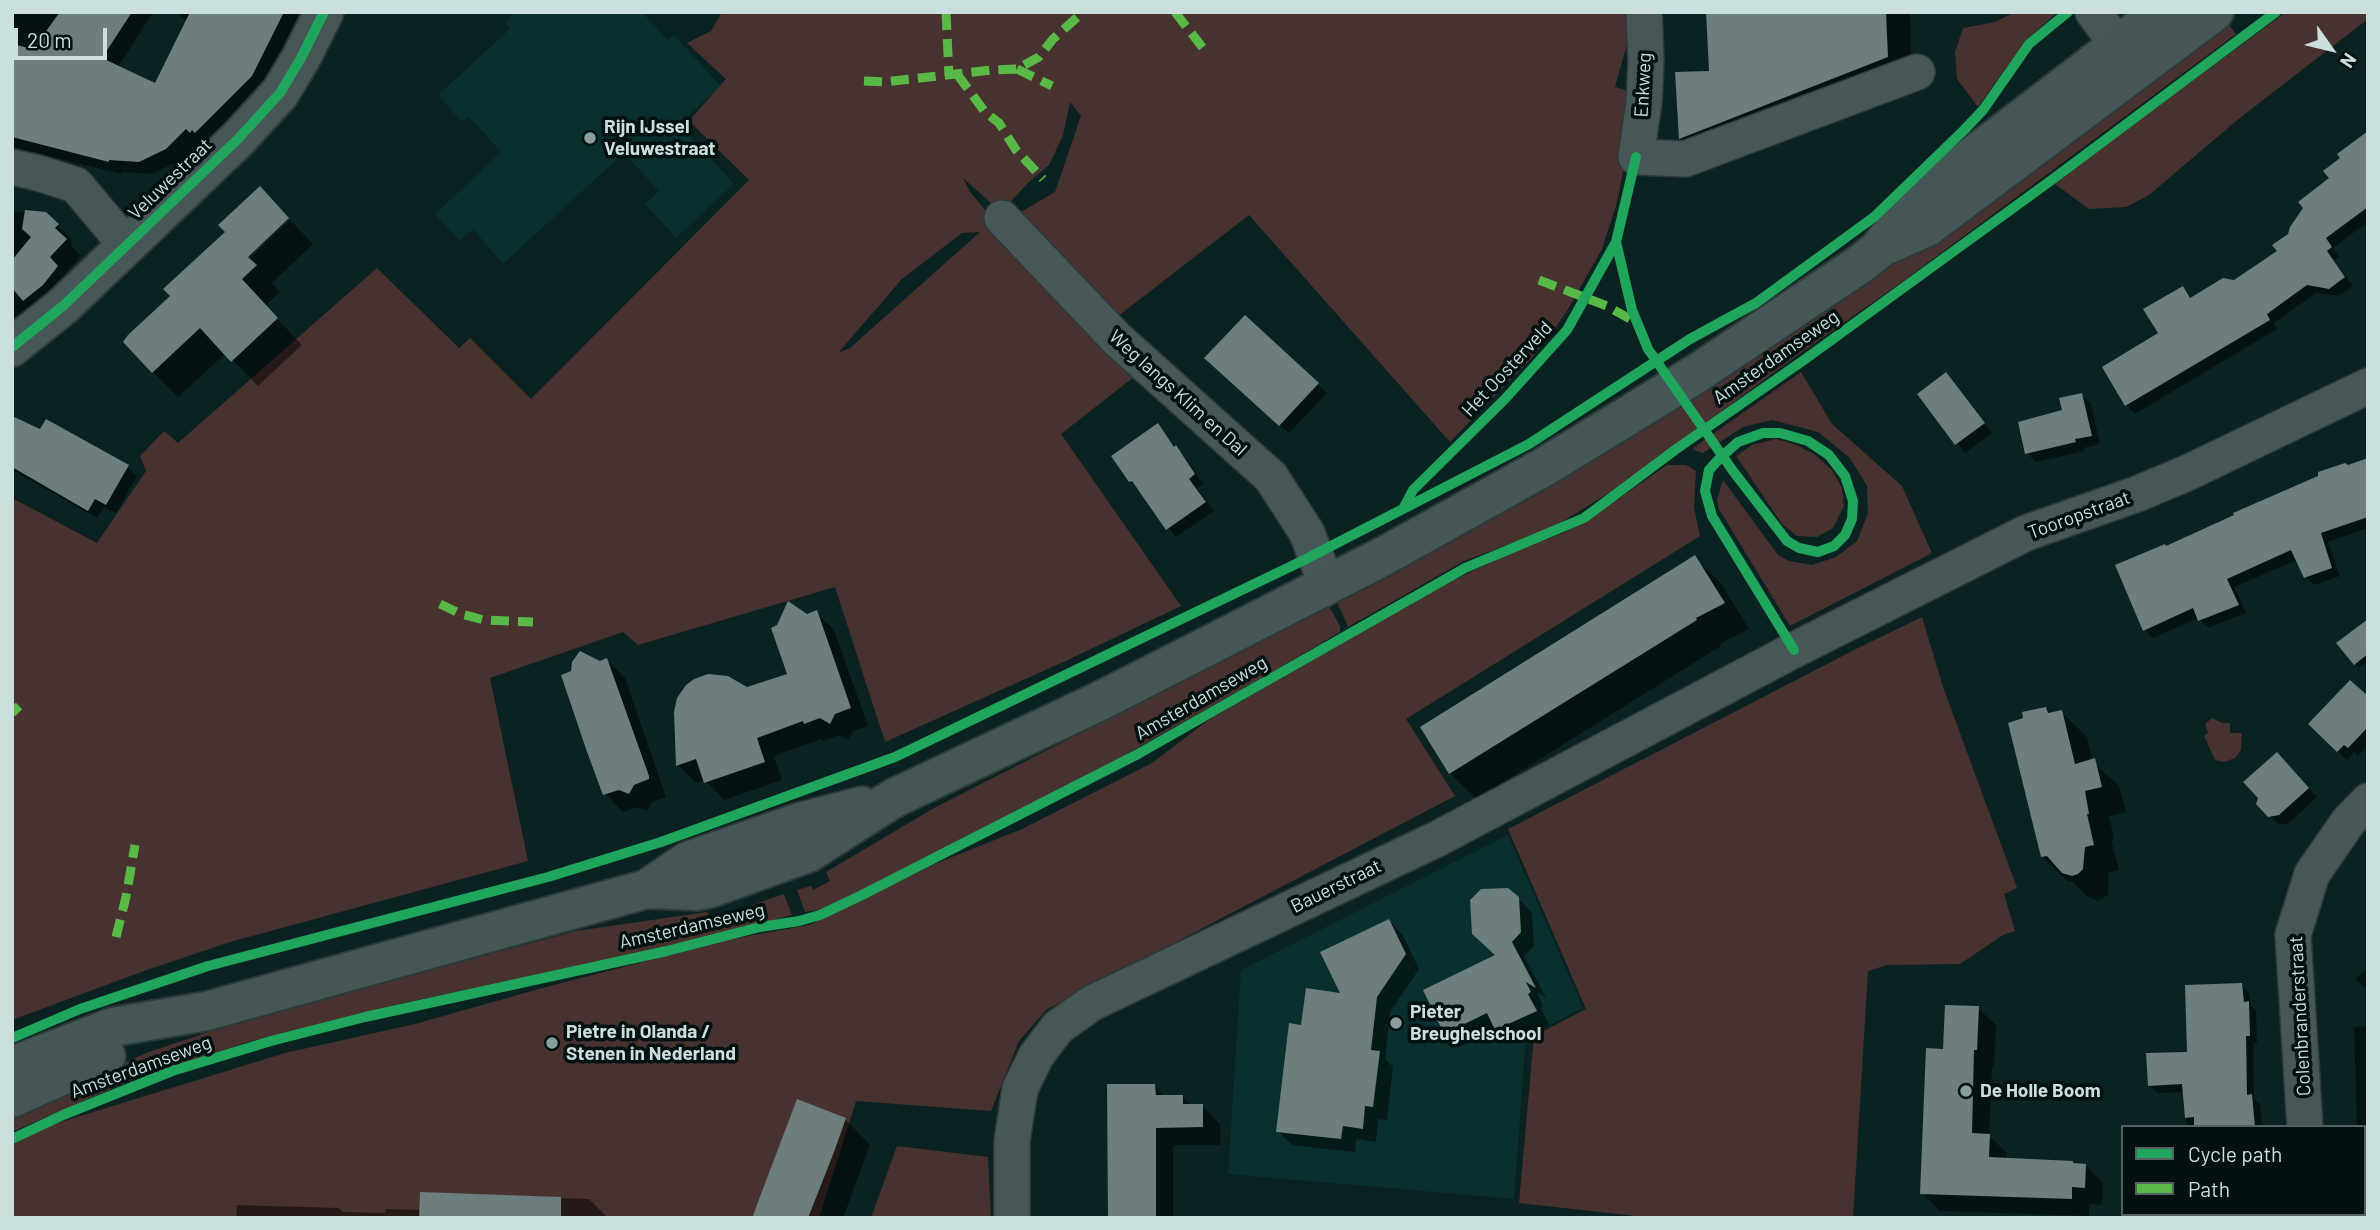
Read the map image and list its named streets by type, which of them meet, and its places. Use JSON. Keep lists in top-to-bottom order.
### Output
{
  "streets": {
    "main road": ["Amsterdamseweg"],
    "street": [
      "Enkweg",
      "Veluwestraat",
      "Weg langs Klim en Dal",
      "Tooropstraat",
      "Bauerstraat",
      "Colenbranderstraat"
    ],
    "cycle path": ["Het Oosterveld"]
  },
  "crossings": [
    ["Amsterdamseweg", "Weg langs Klim en Dal"],
    ["Tooropstraat", "Bauerstraat"]
  ],
  "places": [
    "Rijn IJssel Veluwestraat",
    "Pieter Breughelschool",
    "Pietre in Olanda / Stenen in Nederland",
    "De Holle Boom"
  ],
  "legend": ["Cycle path", "Path"],
  "scale_bar": "20 m",
  "north": "bottom right"
}
